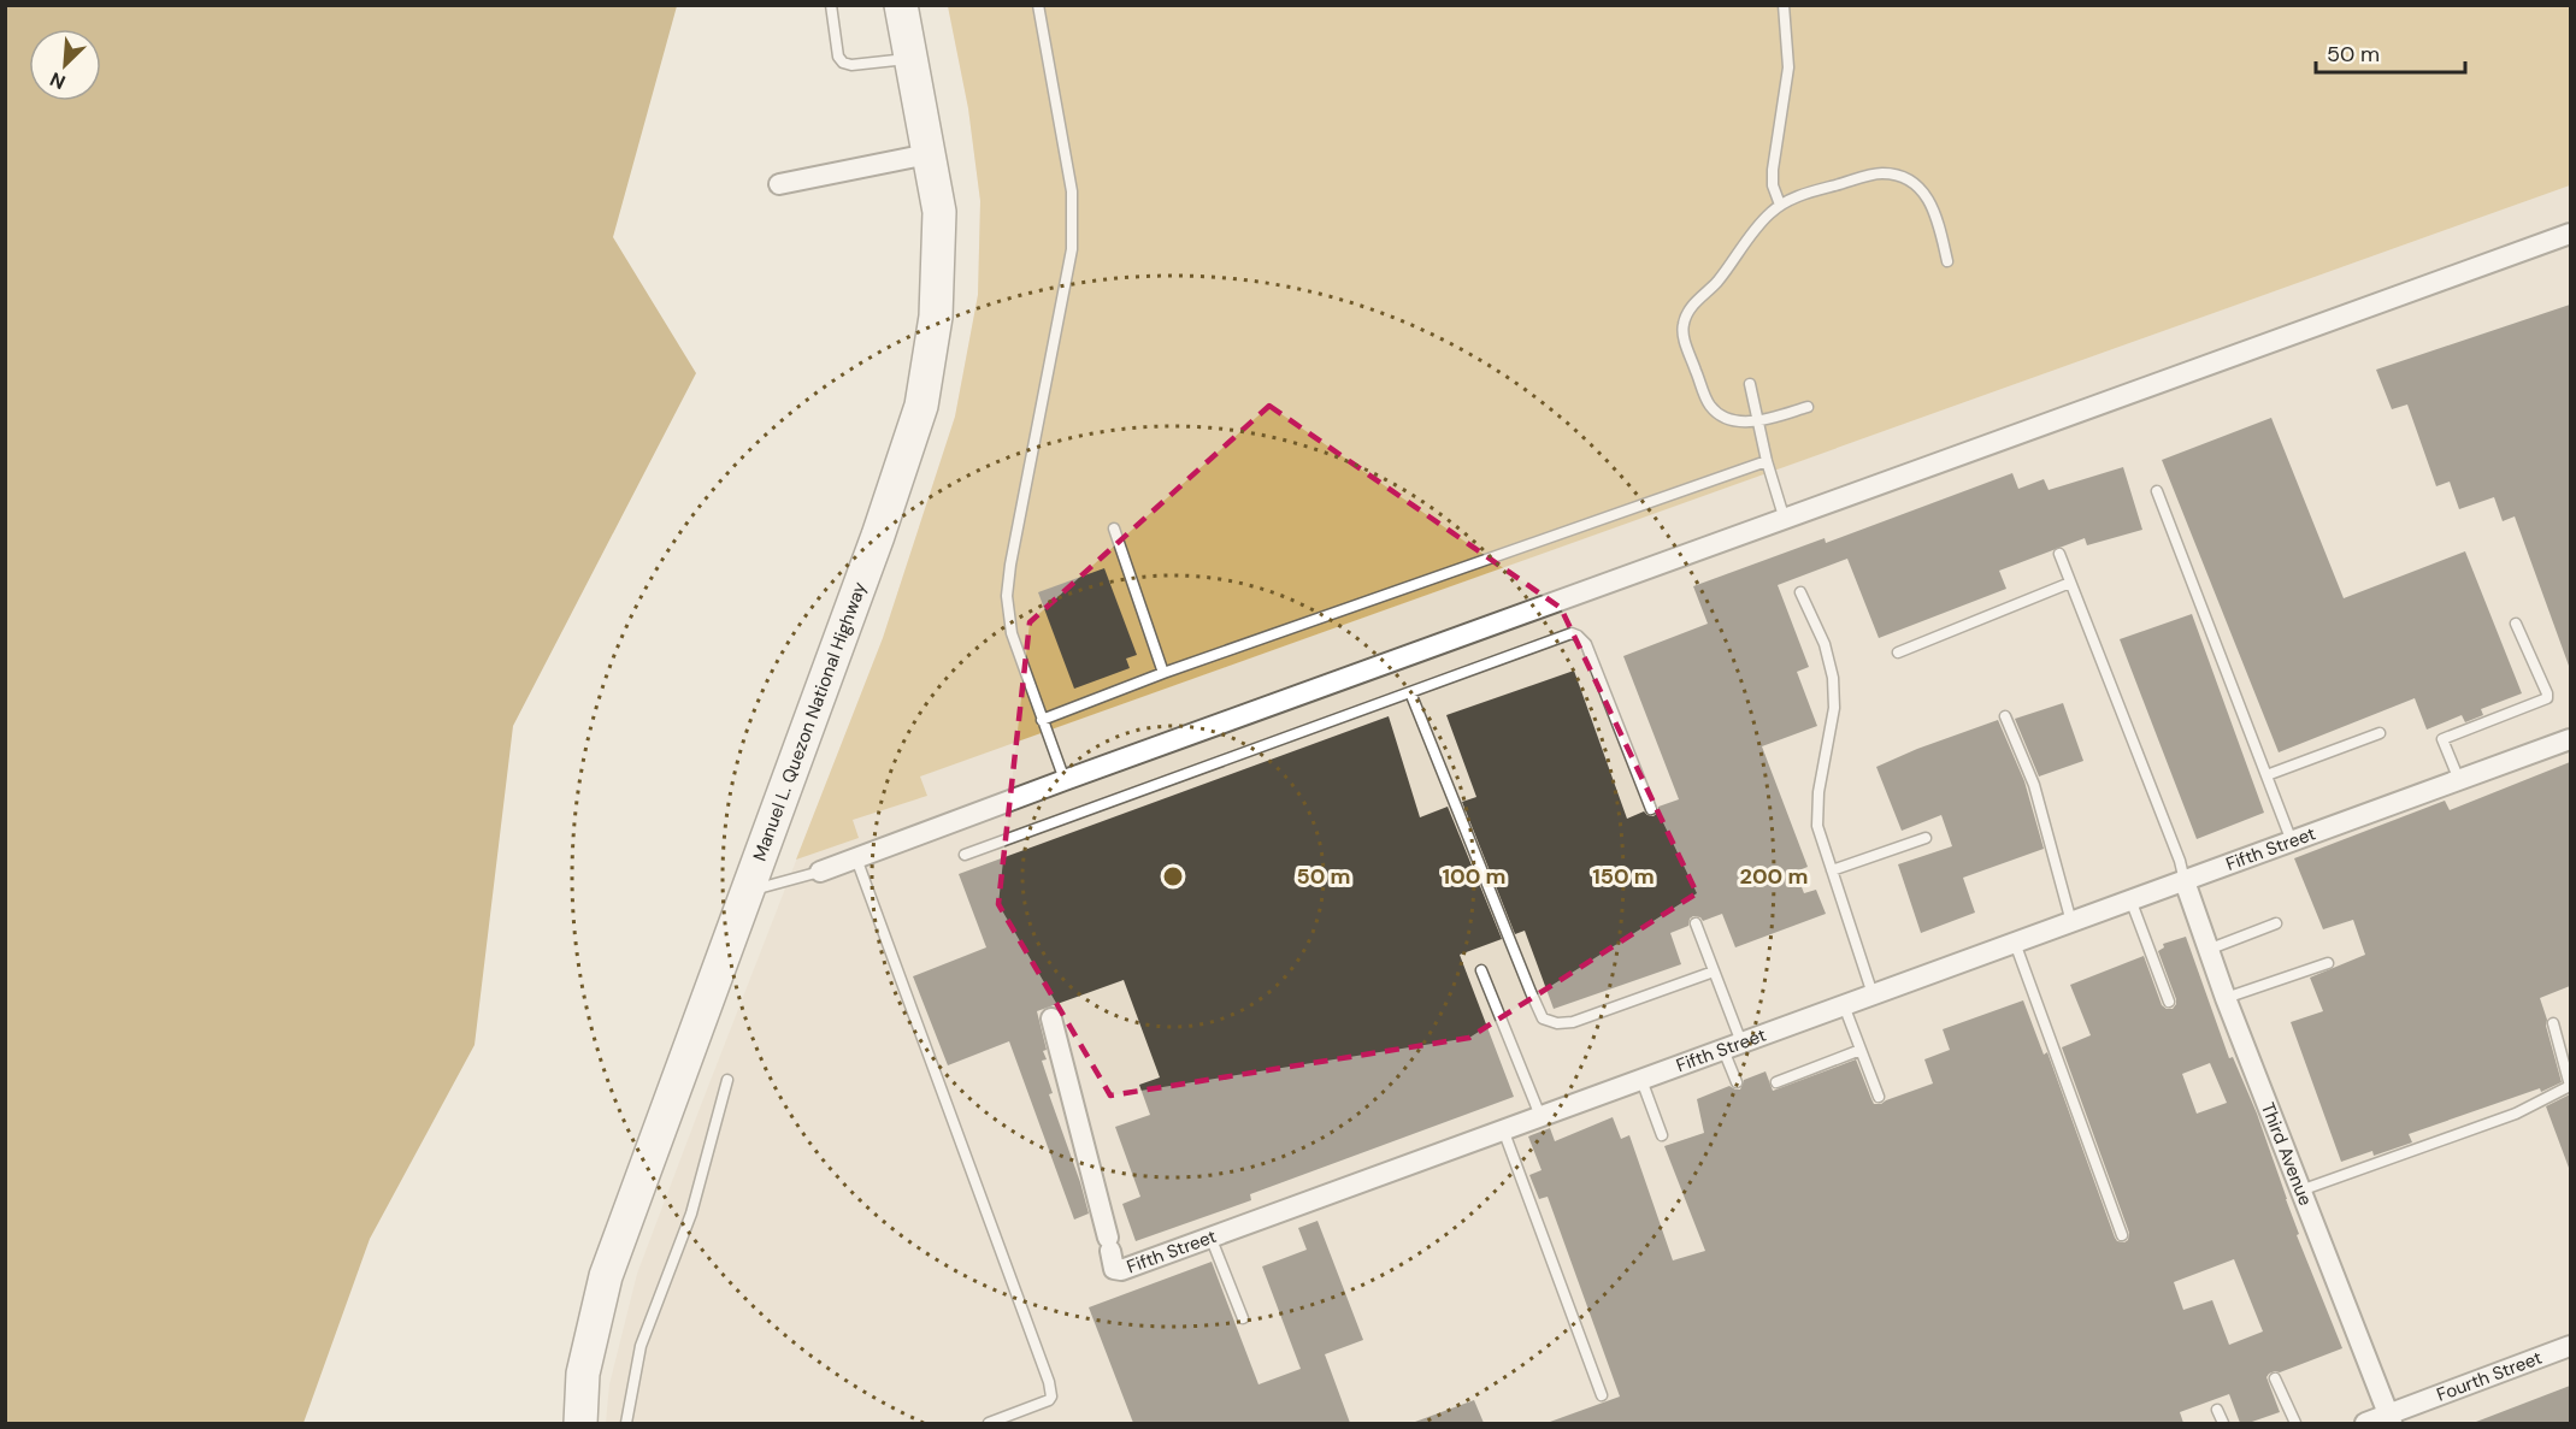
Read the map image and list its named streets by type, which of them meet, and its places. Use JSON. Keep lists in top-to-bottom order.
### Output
{
  "streets": {
    "main road": ["Manuel L. Quezon National Highway"],
    "street": ["Fifth Street", "Third Avenue", "Fourth Street"]
  },
  "crossings": [
    ["Fifth Street", "Third Avenue"],
    ["Third Avenue", "Fourth Street"]
  ],
  "scale_bar": "50 m",
  "north": "bottom left",
  "rings": [
    "50 m",
    "100 m",
    "150 m",
    "200 m"
  ]
}
